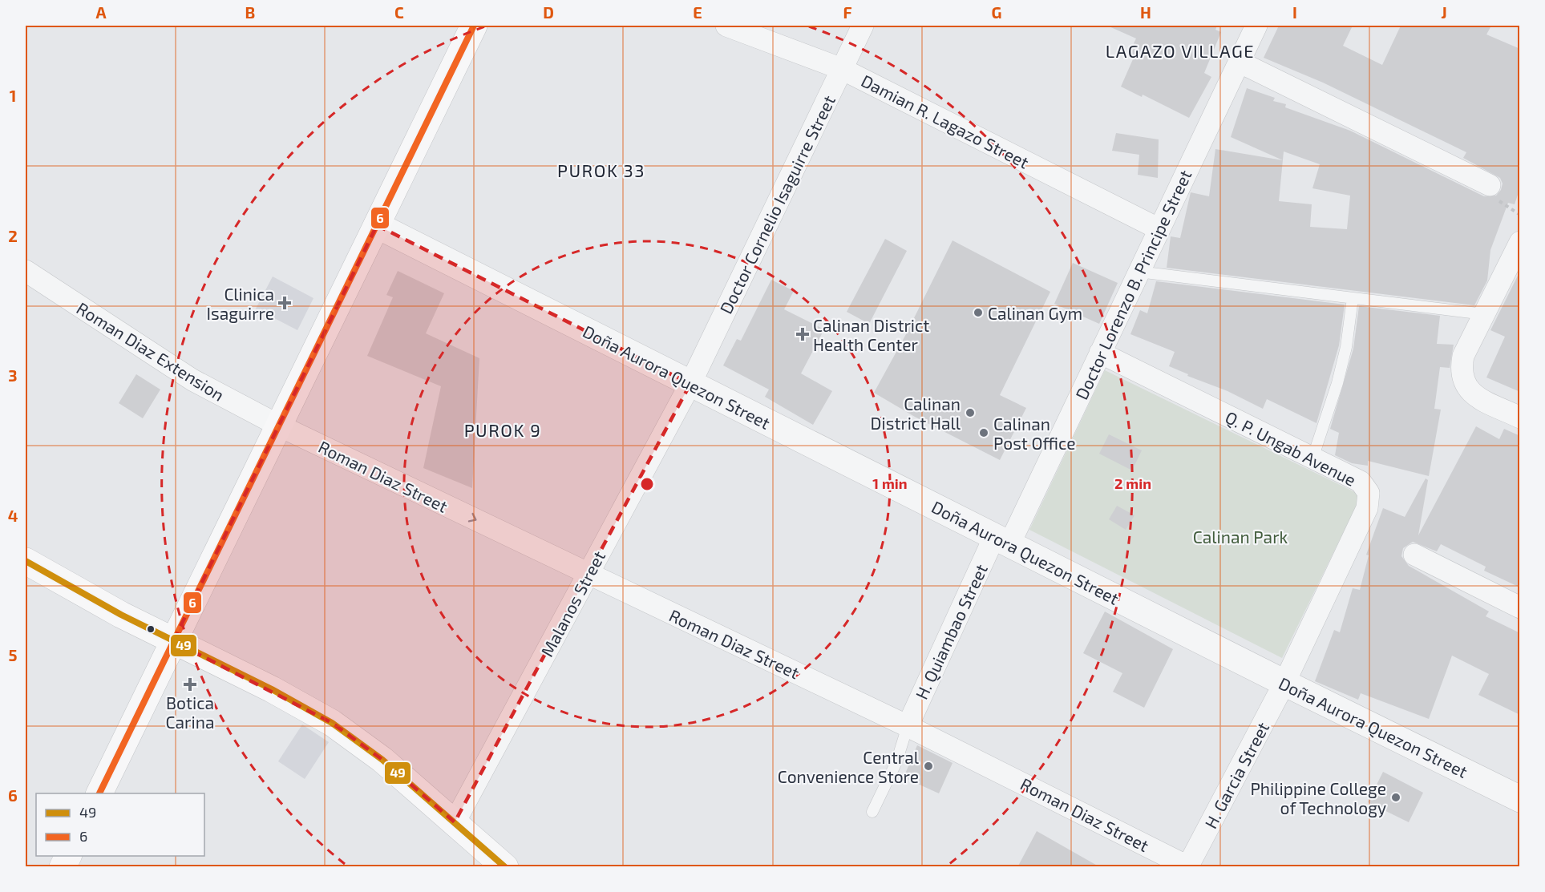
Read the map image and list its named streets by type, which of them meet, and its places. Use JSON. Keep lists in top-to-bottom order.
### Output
{
  "streets": {
    "street": [
      "Damian R. Lagazo Street",
      "Doctor Cornelio Isaguirre Street",
      "Doctor Lorenzo B. Principe Street",
      "Roman Diaz Extension",
      "Doña Aurora Quezon Street",
      "Q. P. Ungab Avenue",
      "Roman Diaz Street",
      "Malanos Street",
      "H. Quiambao Street",
      "H. Garcia Street"
    ]
  },
  "crossings": [
    ["Damian R. Lagazo Street", "Doctor Cornelio Isaguirre Street"],
    ["Damian R. Lagazo Street", "Doctor Lorenzo B. Principe Street"],
    ["Doctor Cornelio Isaguirre Street", "Doña Aurora Quezon Street"],
    ["Doctor Cornelio Isaguirre Street", "Malanos Street"],
    ["Doctor Lorenzo B. Principe Street", "Doña Aurora Quezon Street"],
    ["Doctor Lorenzo B. Principe Street", "Q. P. Ungab Avenue"],
    ["Doctor Lorenzo B. Principe Street", "H. Quiambao Street"],
    ["Roman Diaz Extension", "Roman Diaz Street"],
    ["Doña Aurora Quezon Street", "Q. P. Ungab Avenue"],
    ["Doña Aurora Quezon Street", "Malanos Street"],
    ["Doña Aurora Quezon Street", "H. Quiambao Street"],
    ["Doña Aurora Quezon Street", "H. Garcia Street"],
    ["Q. P. Ungab Avenue", "H. Garcia Street"],
    ["Roman Diaz Street", "Malanos Street"],
    ["Roman Diaz Street", "H. Quiambao Street"],
    ["Roman Diaz Street", "H. Garcia Street"]
  ],
  "districts": ["LAGAZO VILLAGE", "PUROK 33", "PUROK 9"],
  "parks": ["Calinan Park"],
  "places": {
    "health": ["Clinica Isaguirre", "Calinan District Health Center", "Botica Carina"],
    "other": [
      "Calinan Gym",
      "Calinan District Hall",
      "Calinan Post Office",
      "Central Convenience Store",
      "Philippine College of Technology"
    ]
  },
  "lines": ["transit line 6", "transit line 49"],
  "legend": ["49", "6"],
  "grid": {
    "columns": [
      "A",
      "B",
      "C",
      "D",
      "E",
      "F",
      "G",
      "H",
      "I",
      "J"
    ],
    "rows": [
      "1",
      "2",
      "3",
      "4",
      "5",
      "6"
    ]
  },
  "rings": ["1 min", "2 min"]
}
